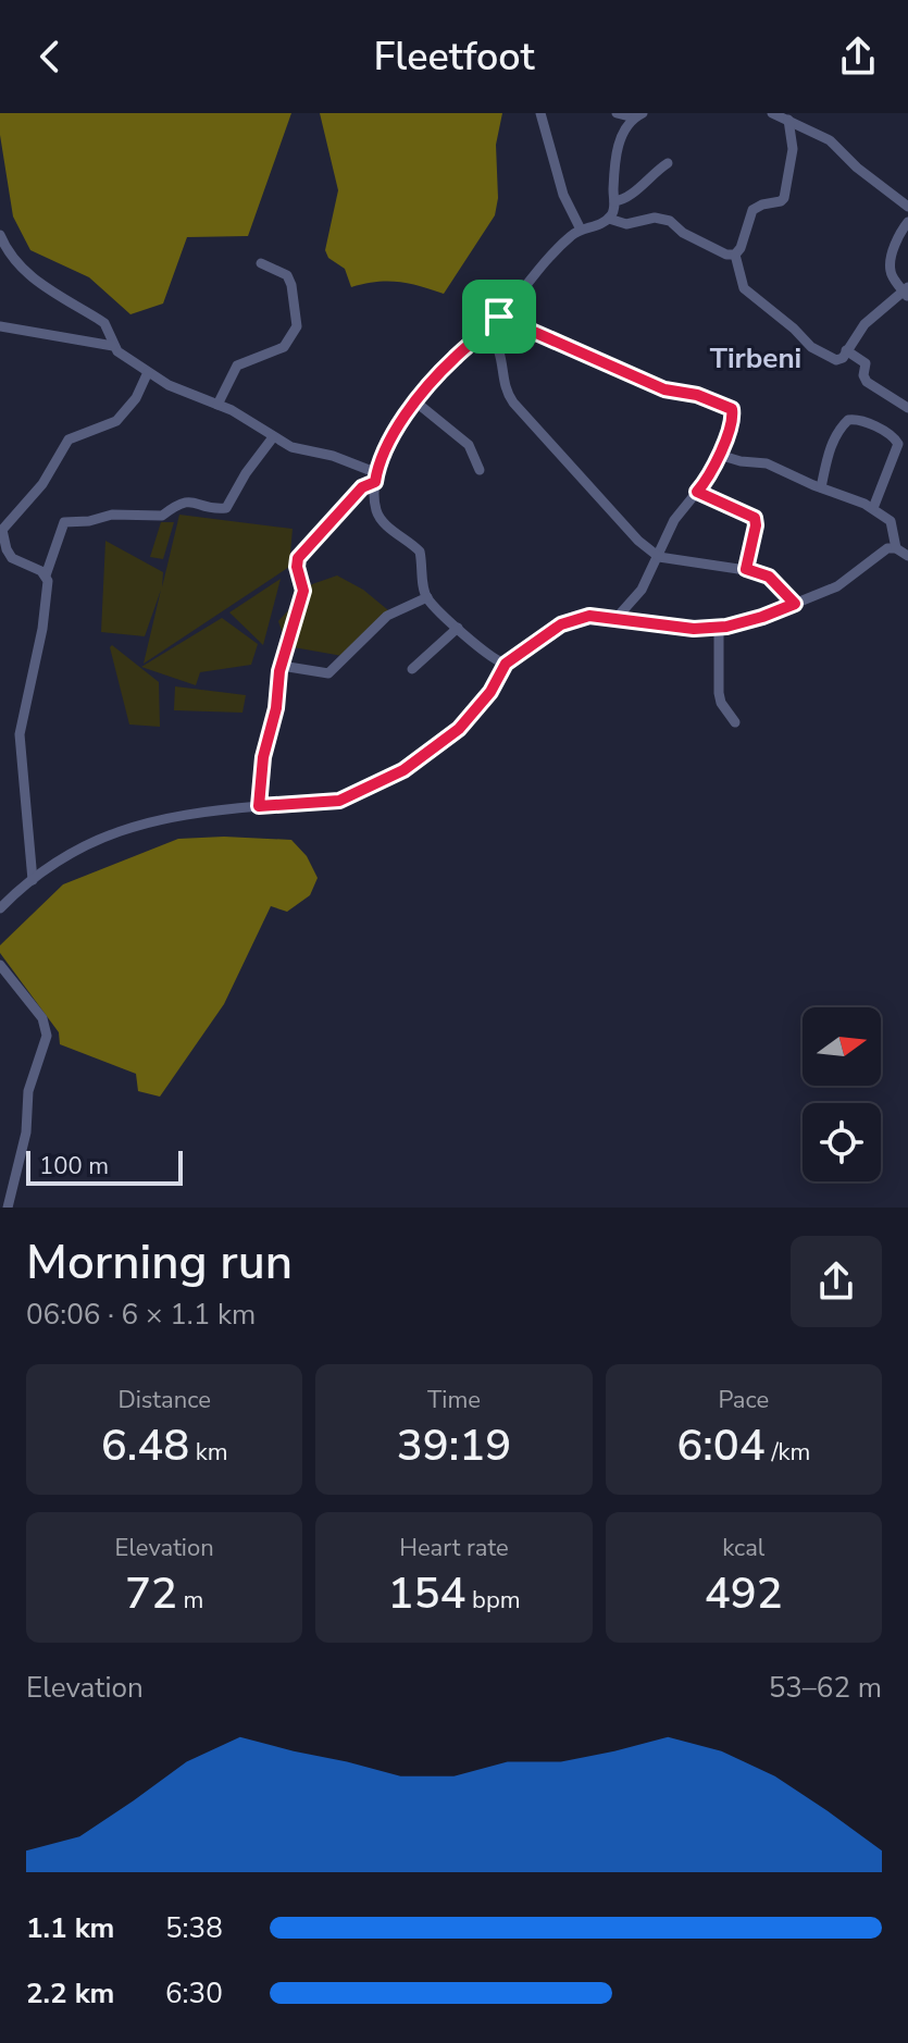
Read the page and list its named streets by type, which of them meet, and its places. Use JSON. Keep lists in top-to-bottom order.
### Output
{
  "districts": ["Tirbeni"],
  "scale_bar": "100 m",
  "north": "right",
  "page": {
    "header": "Fleetfoot",
    "scale": "100 m",
    "heading": ["Morning run", "06:06 · 6 × 1.1 km"],
    "stats": [
      ["Distance", "6.48 km"],
      ["Time", "39:19"],
      ["Pace", "6:04 /km"],
      ["Elevation", "72 m"],
      ["Heart rate", "154 bpm"],
      ["kcal", "492"]
    ],
    "chart": ["Elevation", "53–62 m"],
    "list": [
      {
        "name": "1.1 km",
        "note": "5:38"
      },
      {
        "name": "2.2 km",
        "note": "6:30"
      }
    ]
  }
}
